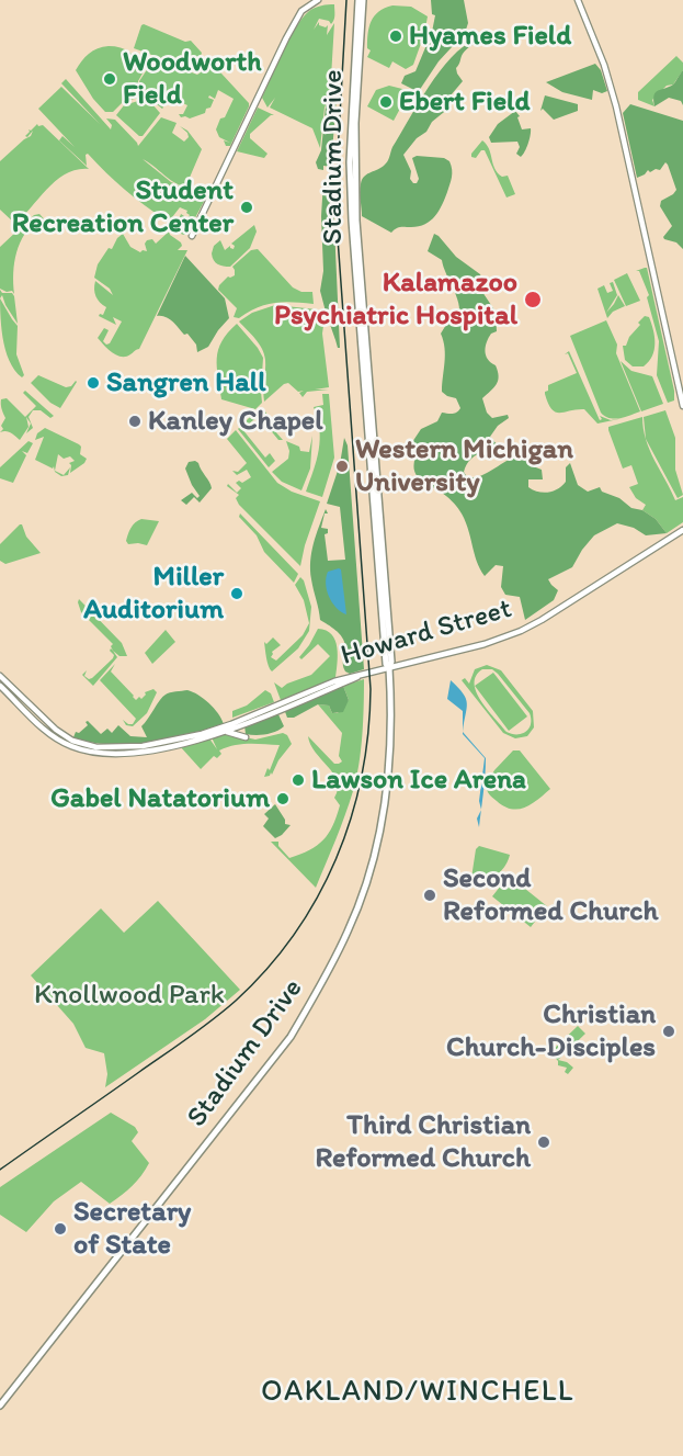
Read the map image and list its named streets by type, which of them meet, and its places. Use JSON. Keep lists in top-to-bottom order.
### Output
{
  "streets": {
    "main road": ["Stadium Drive"],
    "street": ["Howard Street"]
  },
  "crossings": [
    ["Stadium Drive", "Howard Street"]
  ],
  "districts": ["OAKLAND/WINCHELL"],
  "parks": ["Knollwood Park"],
  "places": [
    "Hyames Field",
    "Woodworth Field",
    "Ebert Field",
    "Student Recreation Center",
    "Kalamazoo Psychiatric Hospital",
    "Sangren Hall",
    "Kanley Chapel",
    "Western Michigan University",
    "Miller Auditorium",
    "Lawson Ice Arena",
    "Gabel Natatorium",
    "Second Reformed Church",
    "Christian Church-Disciples",
    "Third Christian Reformed Church",
    "Secretary of State"
  ]
}
